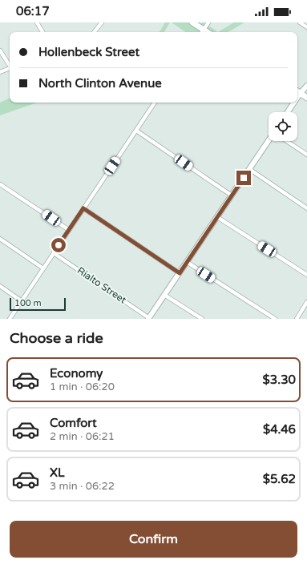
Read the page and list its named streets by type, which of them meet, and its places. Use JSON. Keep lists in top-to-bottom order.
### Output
{
  "streets": {
    "street": ["Rialto Street"]
  },
  "scale_bar": "100 m",
  "page": {
    "status": "06:17",
    "banner": ["Hollenbeck Street", "North Clinton Avenue"],
    "scale": "100 m",
    "heading": "Choose a ride",
    "list": [
      {
        "name": "Economy",
        "note": "1 min · 06:20",
        "value": "$3.30"
      },
      {
        "name": "Comfort",
        "note": "2 min · 06:21",
        "value": "$4.46"
      },
      {
        "name": "XL",
        "note": "3 min · 06:22",
        "value": "$5.62"
      }
    ],
    "buttons": "Confirm"
  }
}
